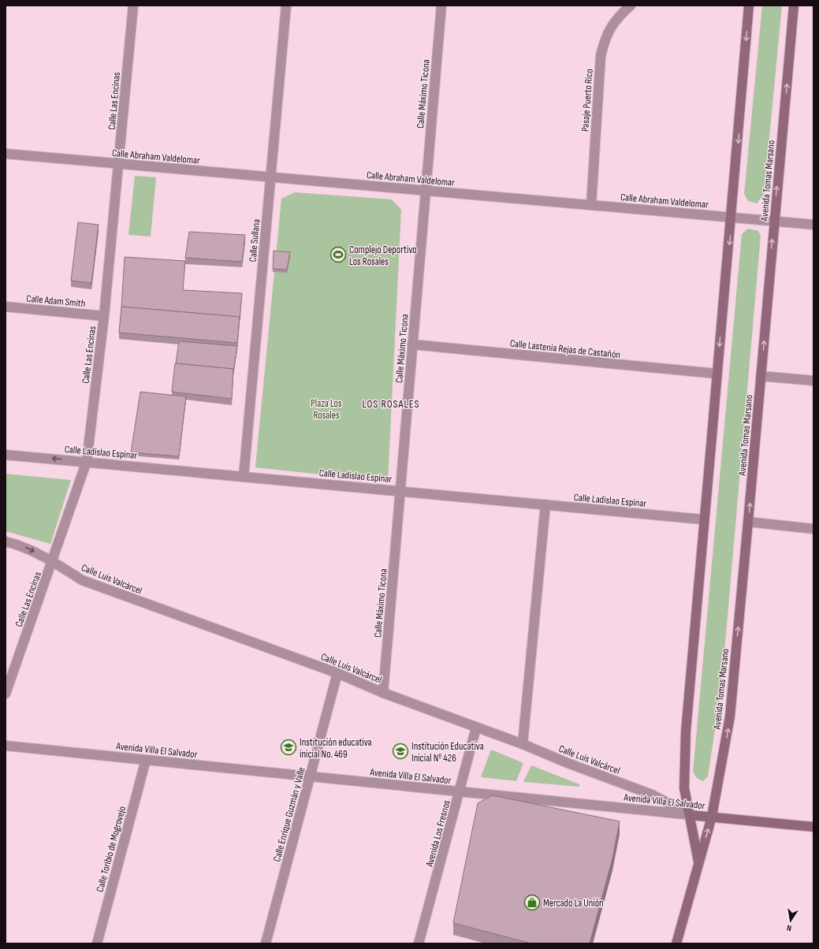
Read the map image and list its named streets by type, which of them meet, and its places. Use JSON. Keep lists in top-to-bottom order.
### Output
{
  "streets": {
    "street": [
      "Calle Máximo Ticona",
      "Pasaje Puerto Rico",
      "Calle Las Encinas",
      "Calle Abraham Valdelomar",
      "Avenida Tomas Marsano",
      "Calle Sullana",
      "Calle Adam Smith",
      "Calle Lastenia Rejas de Castañón",
      "Calle Ladislao Espinar",
      "Calle Luis Valcárcel",
      "Avenida Villa El Salvador",
      "Calle Enrique Guzmán y Valle",
      "Avenida Los Fresnos",
      "Calle Toribio de Mogrovejo"
    ]
  },
  "crossings": [
    ["Calle Máximo Ticona", "Calle Abraham Valdelomar"],
    ["Calle Máximo Ticona", "Calle Lastenia Rejas de Castañón"],
    ["Calle Máximo Ticona", "Calle Ladislao Espinar"],
    ["Calle Máximo Ticona", "Calle Luis Valcárcel"],
    ["Pasaje Puerto Rico", "Calle Abraham Valdelomar"],
    ["Calle Las Encinas", "Calle Abraham Valdelomar"],
    ["Calle Las Encinas", "Calle Adam Smith"],
    ["Calle Las Encinas", "Calle Ladislao Espinar"],
    ["Calle Las Encinas", "Calle Luis Valcárcel"],
    ["Calle Abraham Valdelomar", "Avenida Tomas Marsano"],
    ["Calle Abraham Valdelomar", "Calle Sullana"],
    ["Avenida Tomas Marsano", "Calle Lastenia Rejas de Castañón"],
    ["Avenida Tomas Marsano", "Calle Ladislao Espinar"],
    ["Avenida Tomas Marsano", "Calle Luis Valcárcel"],
    ["Avenida Tomas Marsano", "Avenida Villa El Salvador"],
    ["Calle Sullana", "Calle Ladislao Espinar"],
    ["Calle Luis Valcárcel", "Avenida Villa El Salvador"],
    ["Calle Luis Valcárcel", "Calle Enrique Guzmán y Valle"],
    ["Calle Luis Valcárcel", "Avenida Los Fresnos"],
    ["Avenida Villa El Salvador", "Calle Enrique Guzmán y Valle"],
    ["Avenida Villa El Salvador", "Avenida Los Fresnos"],
    ["Avenida Villa El Salvador", "Calle Toribio de Mogrovejo"]
  ],
  "districts": ["LOS ROSALES"],
  "parks": ["Plaza Los Rosales"],
  "places": {
    "sports": ["Complejo Deportivo Los Rosales"],
    "school or university": ["Institución educativa inicial No. 469", "Institución Educativa Inicial Nº 426"],
    "shop": ["Mercado La Unión"]
  },
  "north": "bottom"
}
